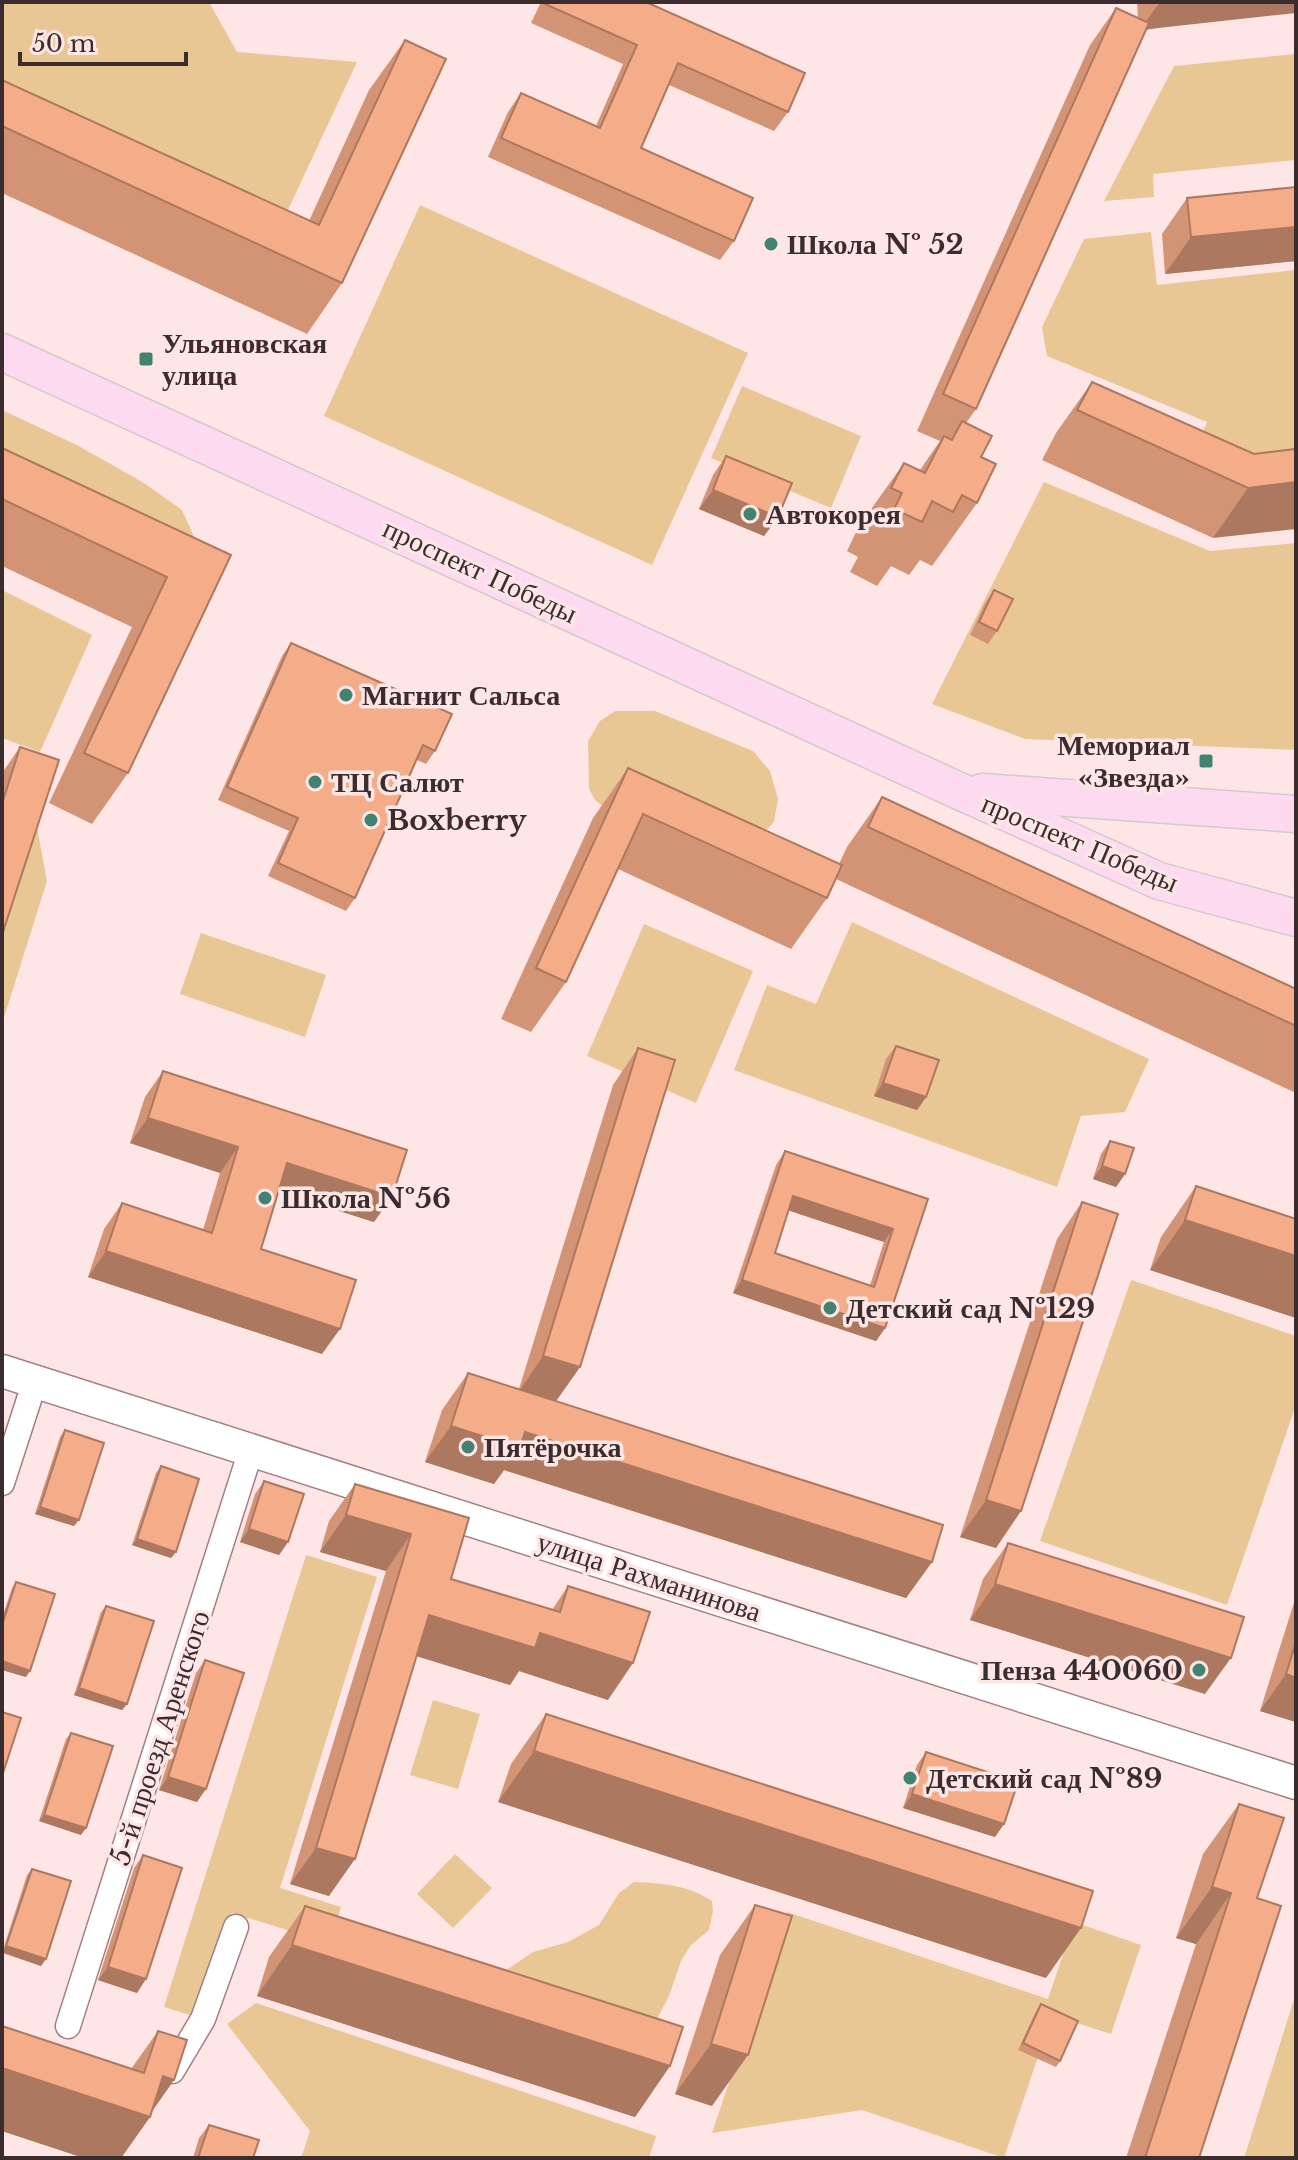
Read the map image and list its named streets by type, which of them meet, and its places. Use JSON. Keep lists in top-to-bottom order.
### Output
{
  "streets": {
    "main road": ["проспект Победы", "улица Рахманинова"],
    "street": ["5-й проезд Аренского"]
  },
  "crossings": [
    ["улица Рахманинова", "5-й проезд Аренского"]
  ],
  "places": {
    "other": [
      "Школа № 52",
      "Автокорея",
      "Магнит Сальса",
      "ТЦ Салют",
      "Boxberry",
      "Школа №56",
      "Детский сад №129",
      "Пятёрочка",
      "Пенза 440060",
      "Детский сад №89"
    ],
    "transit": ["Ульяновская улица", "Мемориал «Звезда»"]
  },
  "scale_bar": "50 m"
}
